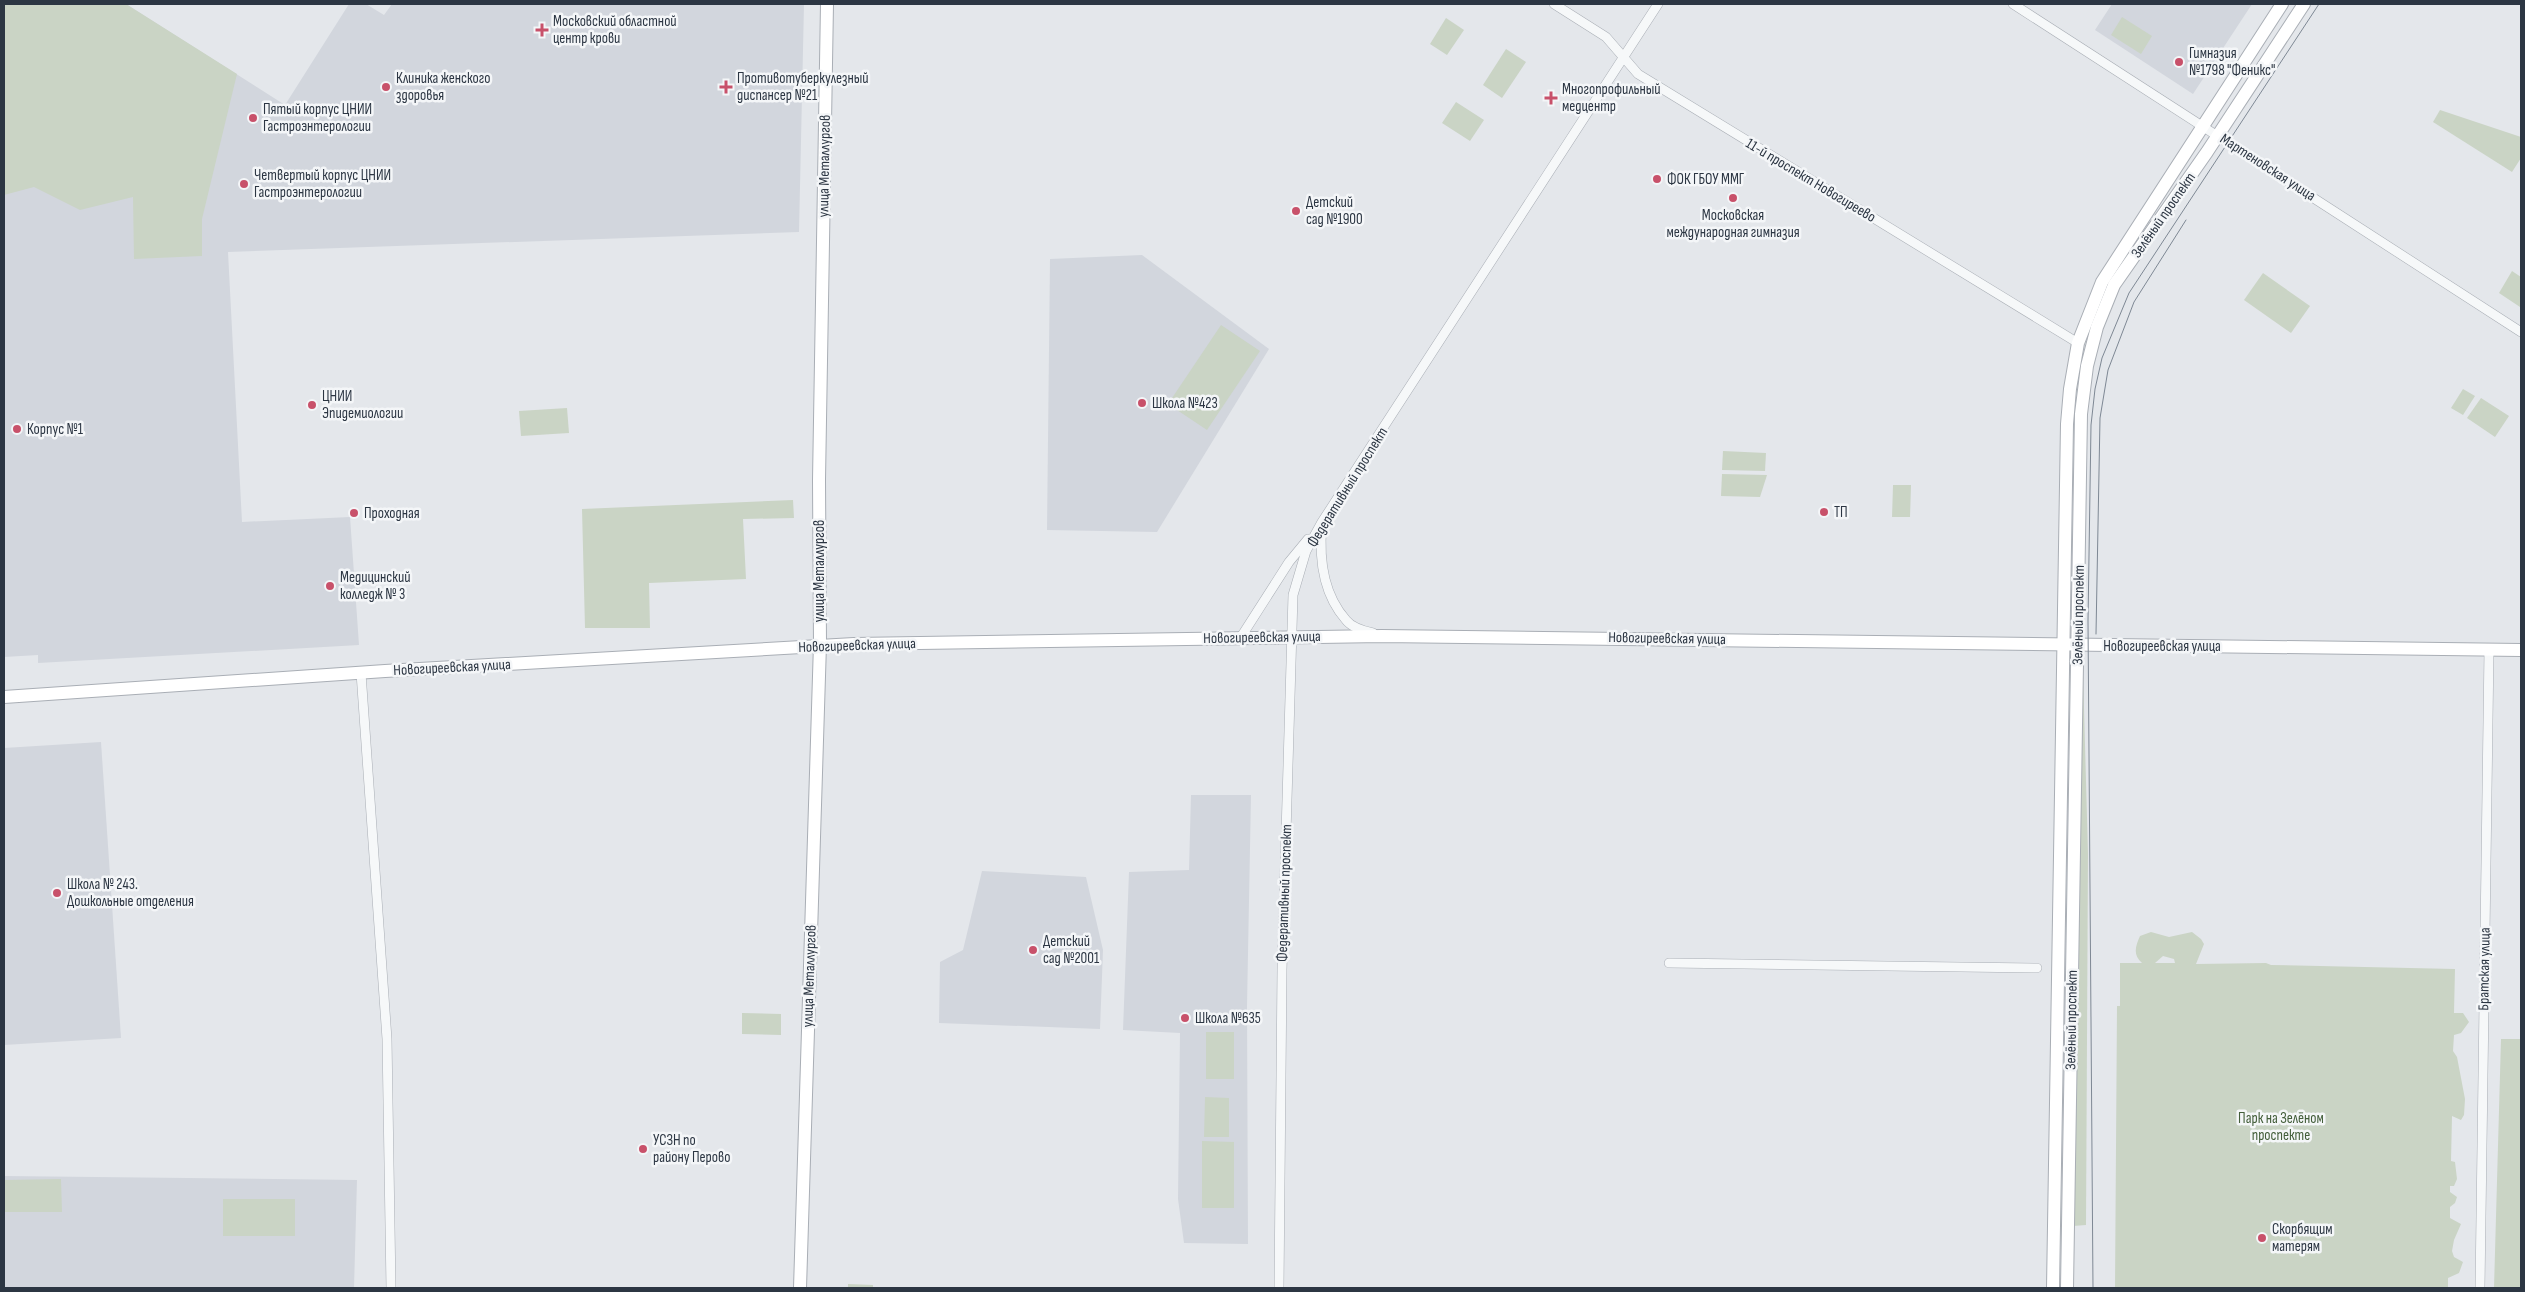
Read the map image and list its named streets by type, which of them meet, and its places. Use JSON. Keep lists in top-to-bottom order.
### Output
{
  "streets": {
    "main road": ["улица Металлургов", "Зелёный проспект", "Новогиреевская улица"],
    "street": [
      "Мартеновская улица",
      "11-й проспект Новогиреево",
      "Федеративный проспект",
      "Братская улица"
    ]
  },
  "crossings": [
    ["улица Металлургов", "Новогиреевская улица"],
    ["Мартеновская улица", "Зелёный проспект"],
    ["11-й проспект Новогиреево", "Зелёный проспект"],
    ["11-й проспект Новогиреево", "Федеративный проспект"],
    ["Зелёный проспект", "Новогиреевская улица"],
    ["Федеративный проспект", "Новогиреевская улица"],
    ["Новогиреевская улица", "Братская улица"]
  ],
  "parks": ["Парк на Зелёном проспекте"],
  "places": {
    "health": ["Московский областной центр крови", "Противотуберкулезный диспансер №21", "Многопрофильный медцентр"],
    "other": [
      "Гимназия №1798 \"Феникс\"",
      "Клиника женского здоровья",
      "Пятый корпус ЦНИИ Гастроэнтерологии",
      "ФОК ГБОУ ММГ",
      "Четвертый корпус ЦНИИ Гастроэнтерологии",
      "Московская международная гимназия",
      "Детский сад №1900",
      "Школа №423",
      "ЦНИИ Эпидемиологии",
      "Корпус №1",
      "ТП",
      "Проходная",
      "Медицинский колледж № 3",
      "Школа № 243. Дошкольные отделения",
      "Детский сад №2001",
      "Школа №635",
      "УСЗН по району Перово",
      "Скорбящим матерям"
    ]
  }
}
